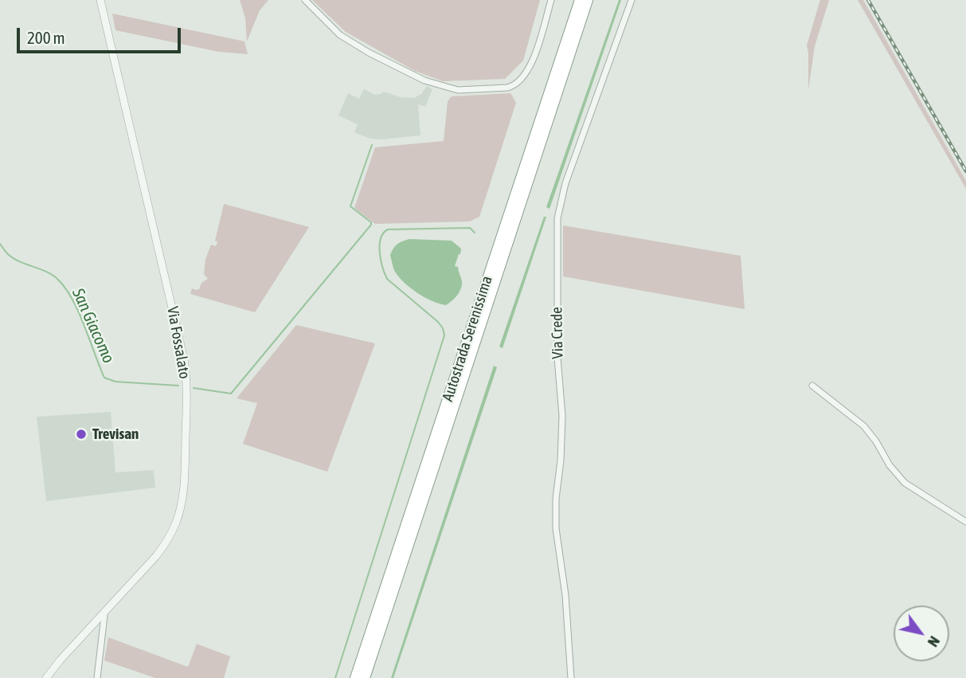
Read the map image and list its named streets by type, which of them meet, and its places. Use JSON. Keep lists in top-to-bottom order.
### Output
{
  "streets": {
    "highway": ["Autostrada Serenissima"],
    "street": ["Via Crede", "Via Fossalato"]
  },
  "water": ["San Giacomo"],
  "places": ["Trevisan"],
  "scale_bar": "200 m",
  "north": "bottom right"
}
